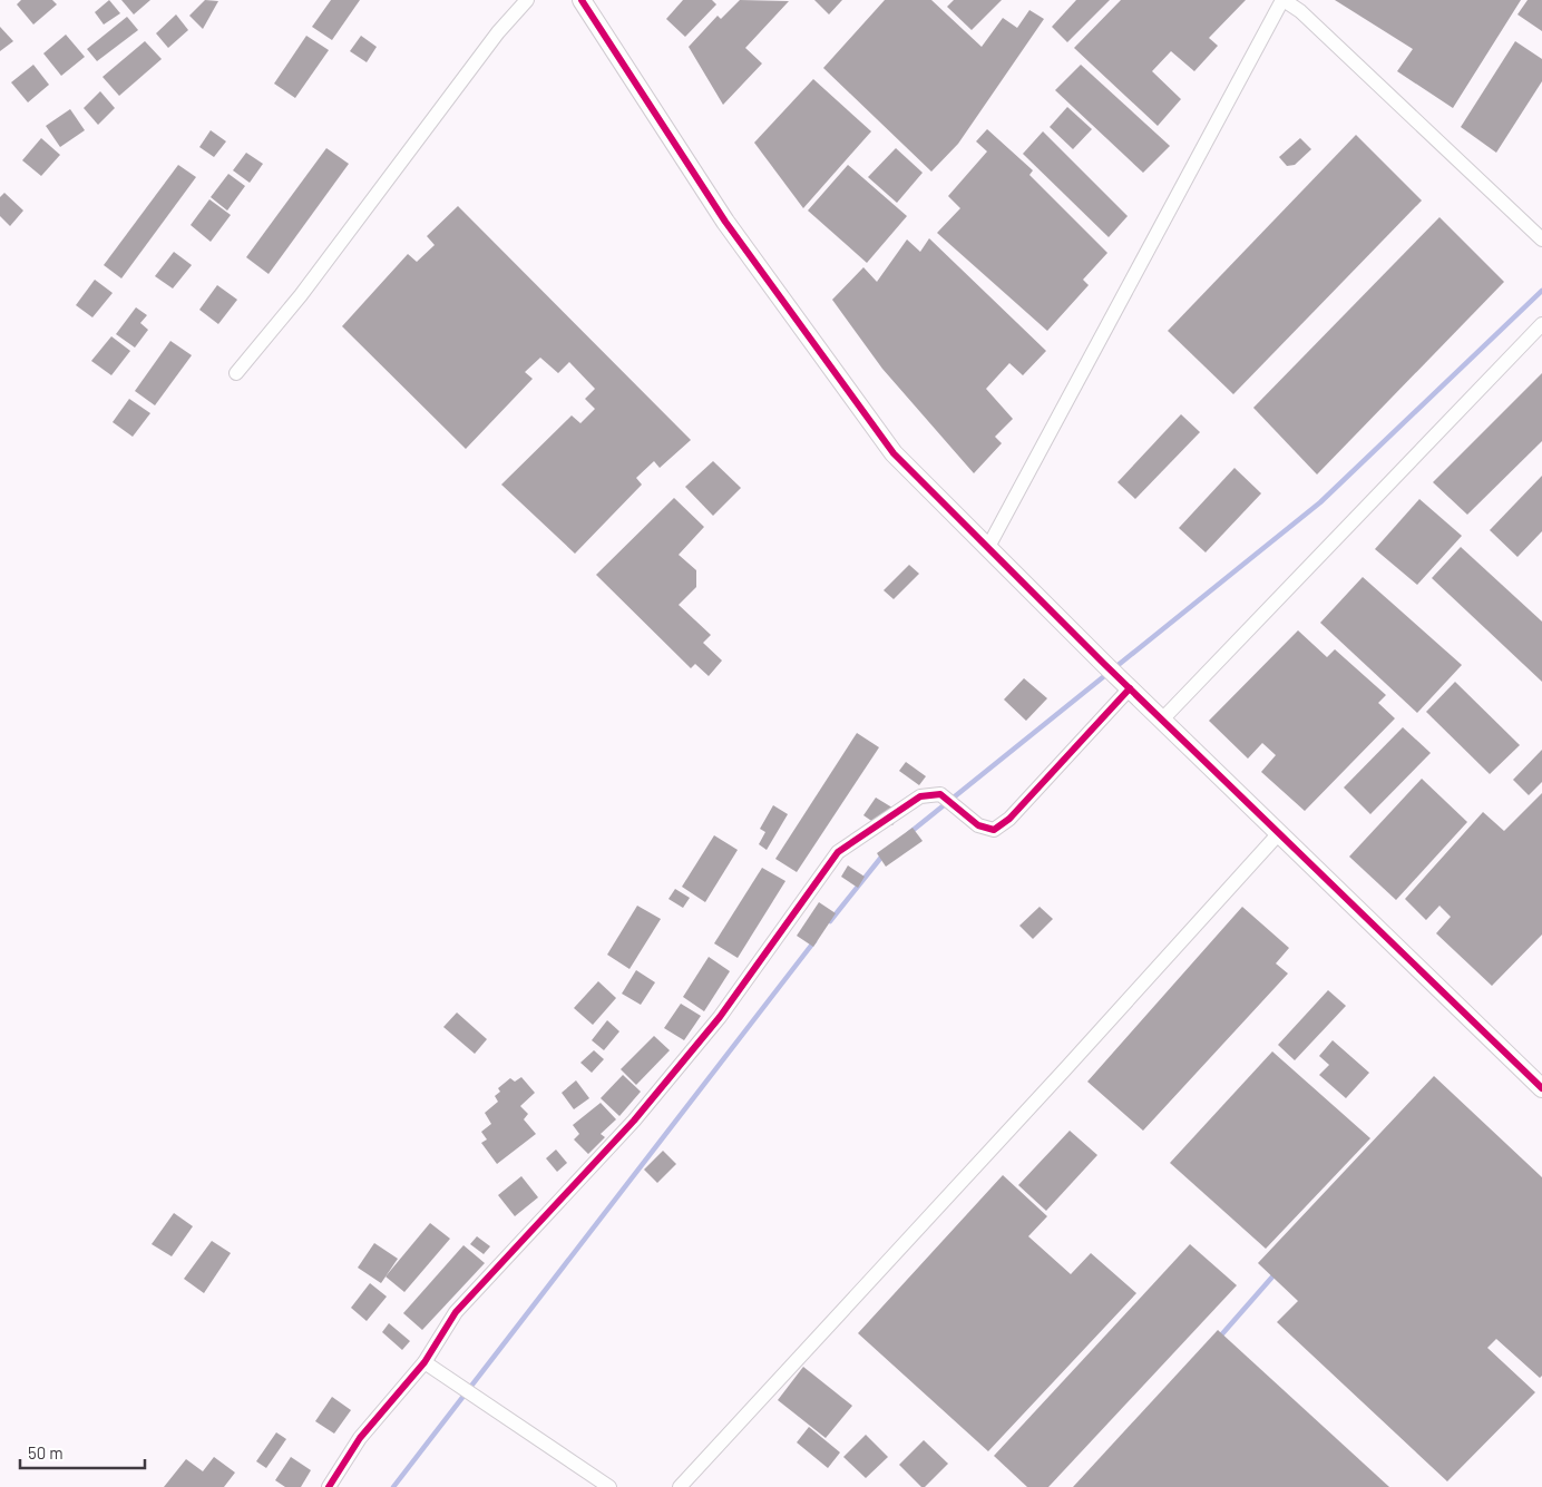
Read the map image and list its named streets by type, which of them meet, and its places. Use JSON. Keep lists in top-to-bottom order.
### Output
{
  "scale_bar": "50 m"
}
